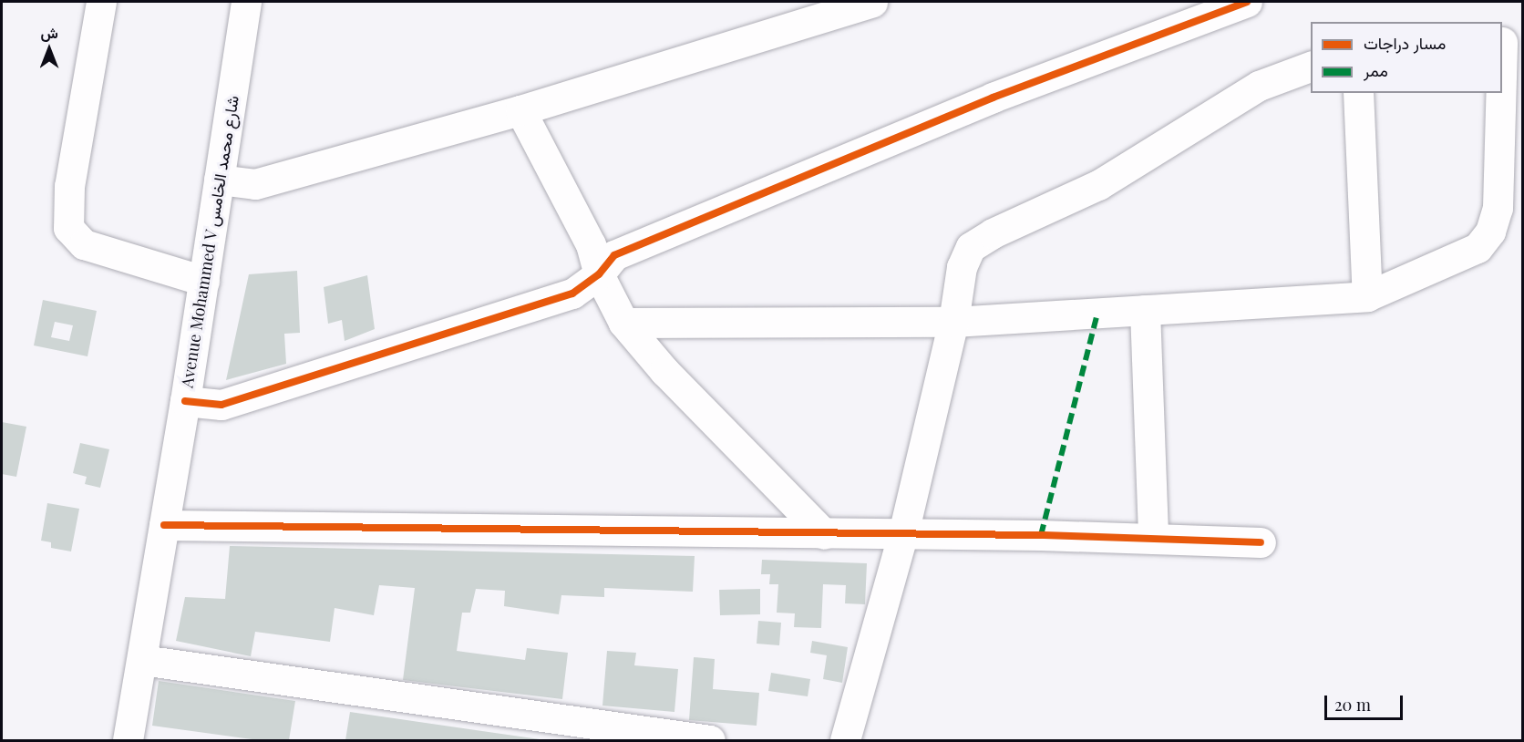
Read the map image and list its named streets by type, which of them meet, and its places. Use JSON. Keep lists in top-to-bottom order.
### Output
{
  "streets": {
    "street": ["Avenue Mohammed V شارع محمد الخامس"]
  },
  "legend": ["مسار دراجات", "ممر"],
  "scale_bar": "20 m",
  "north": "top"
}
